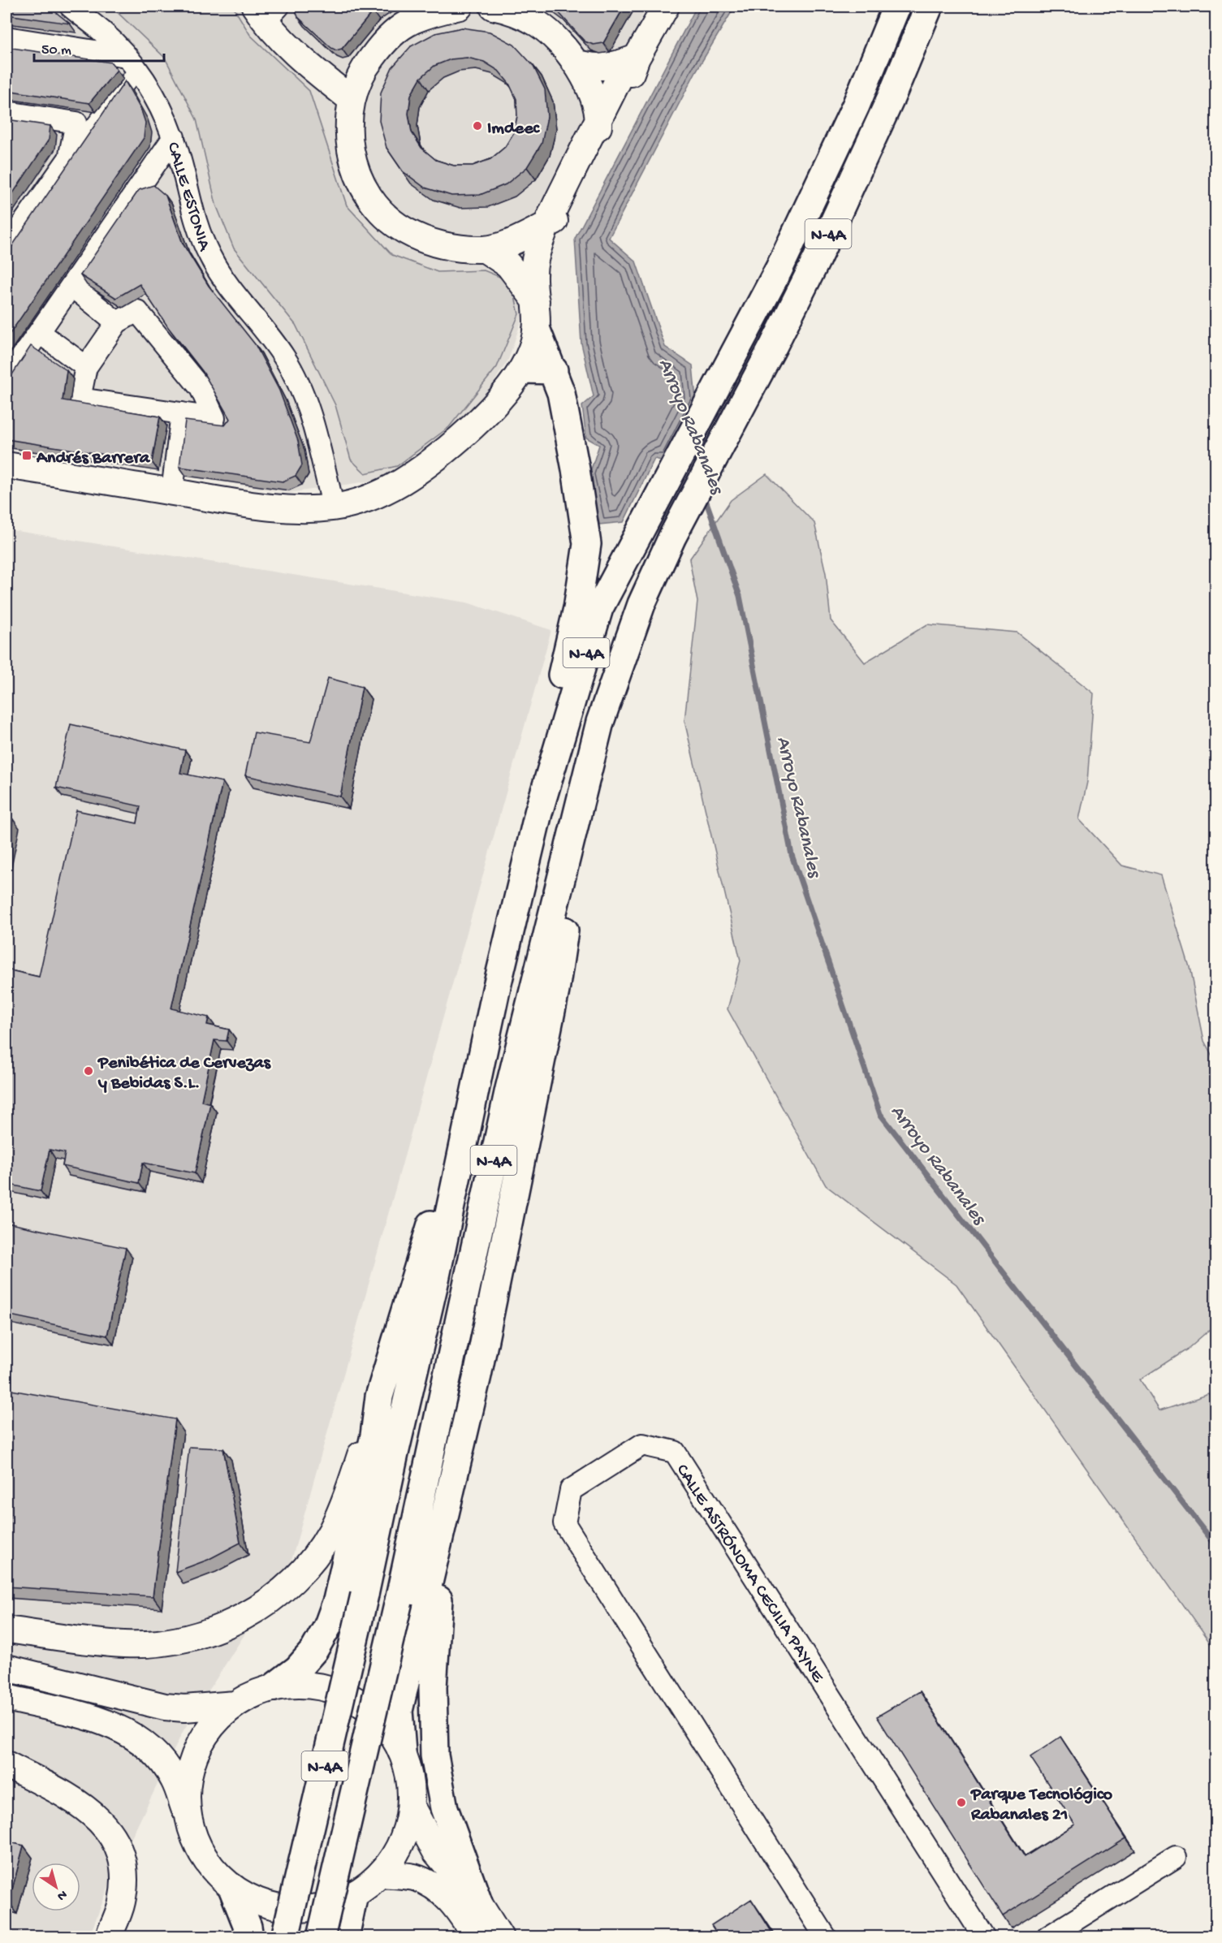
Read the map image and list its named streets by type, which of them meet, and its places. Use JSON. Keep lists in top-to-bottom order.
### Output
{
  "streets": {
    "main road": ["N-4A"],
    "street": ["CALLE ESTONIA", "CALLE ASTRÓNOMA CECILIA PAYNE"]
  },
  "water": ["Arroyo Rabanales"],
  "places": {
    "other": ["Imdeec", "Penibética de Cervezas y Bebidas S.L.", "Parque Tecnológico Rabanales 21"],
    "transit": ["Andrés Barrera"]
  },
  "scale_bar": "50 m",
  "north": "bottom right"
}
